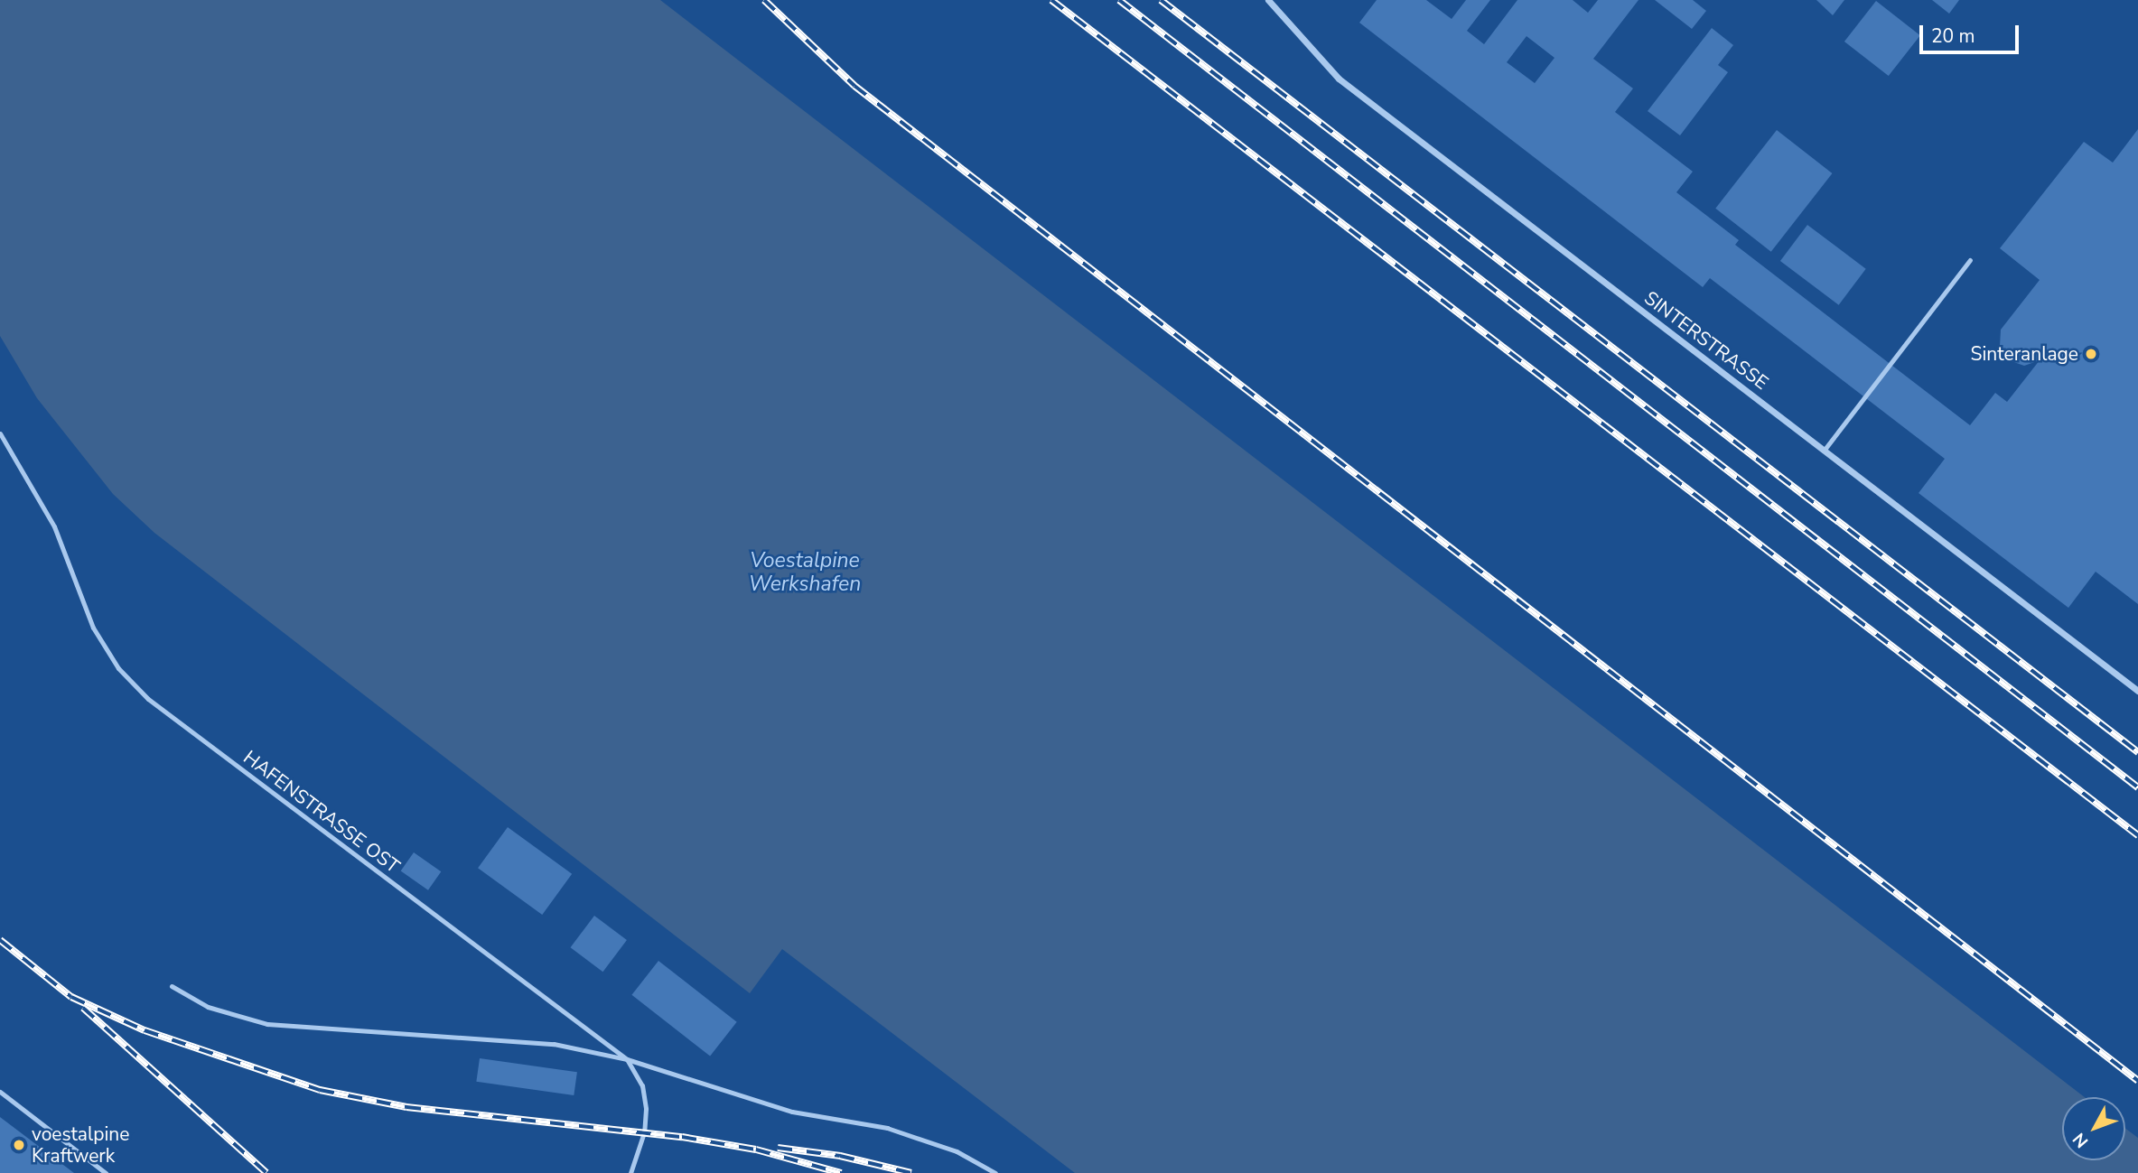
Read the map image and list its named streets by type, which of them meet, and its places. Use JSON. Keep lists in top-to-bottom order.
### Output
{
  "streets": {
    "street": ["SINTERSTRASSE"],
    "lane": ["HAFENSTRASSE OST"]
  },
  "water": ["Voestalpine Werkshafen"],
  "places": ["Sinteranlage", "voestalpine Kraftwerk"],
  "scale_bar": "20 m",
  "north": "bottom left"
}
